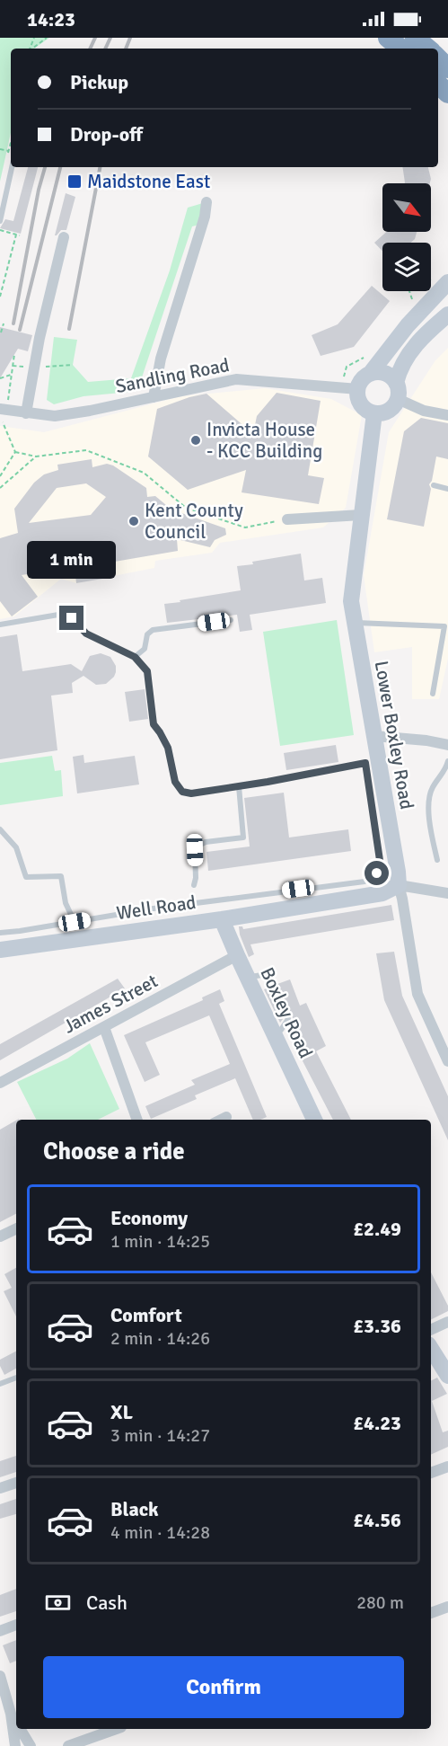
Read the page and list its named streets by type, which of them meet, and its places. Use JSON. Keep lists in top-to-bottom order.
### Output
{
  "streets": {
    "main road": ["Lower Boxley Road", "Well Road", "Boxley Road"],
    "street": ["Sandling Road", "James Street"]
  },
  "crossings": [
    ["Sandling Road", "Lower Boxley Road"],
    ["Well Road", "Boxley Road"],
    ["James Street", "Boxley Road"]
  ],
  "places": {
    "transit": ["Maidstone East"],
    "other": ["Invicta House - KCC Building", "Kent County Council"]
  },
  "north": "bottom right",
  "page": {
    "status": "14:23",
    "banner": ["Pickup", "Drop-off"],
    "bubble": "1 min",
    "heading": "Choose a ride",
    "list": [
      {
        "name": "Economy",
        "note": "1 min · 14:25",
        "value": "£2.49"
      },
      {
        "name": "Comfort",
        "note": "2 min · 14:26",
        "value": "£3.36"
      },
      {
        "name": "XL",
        "note": "3 min · 14:27",
        "value": "£4.23"
      },
      {
        "name": "Black",
        "note": "4 min · 14:28",
        "value": "£4.56"
      }
    ],
    "pay": ["Cash", "280 m"],
    "buttons": "Confirm"
  }
}
